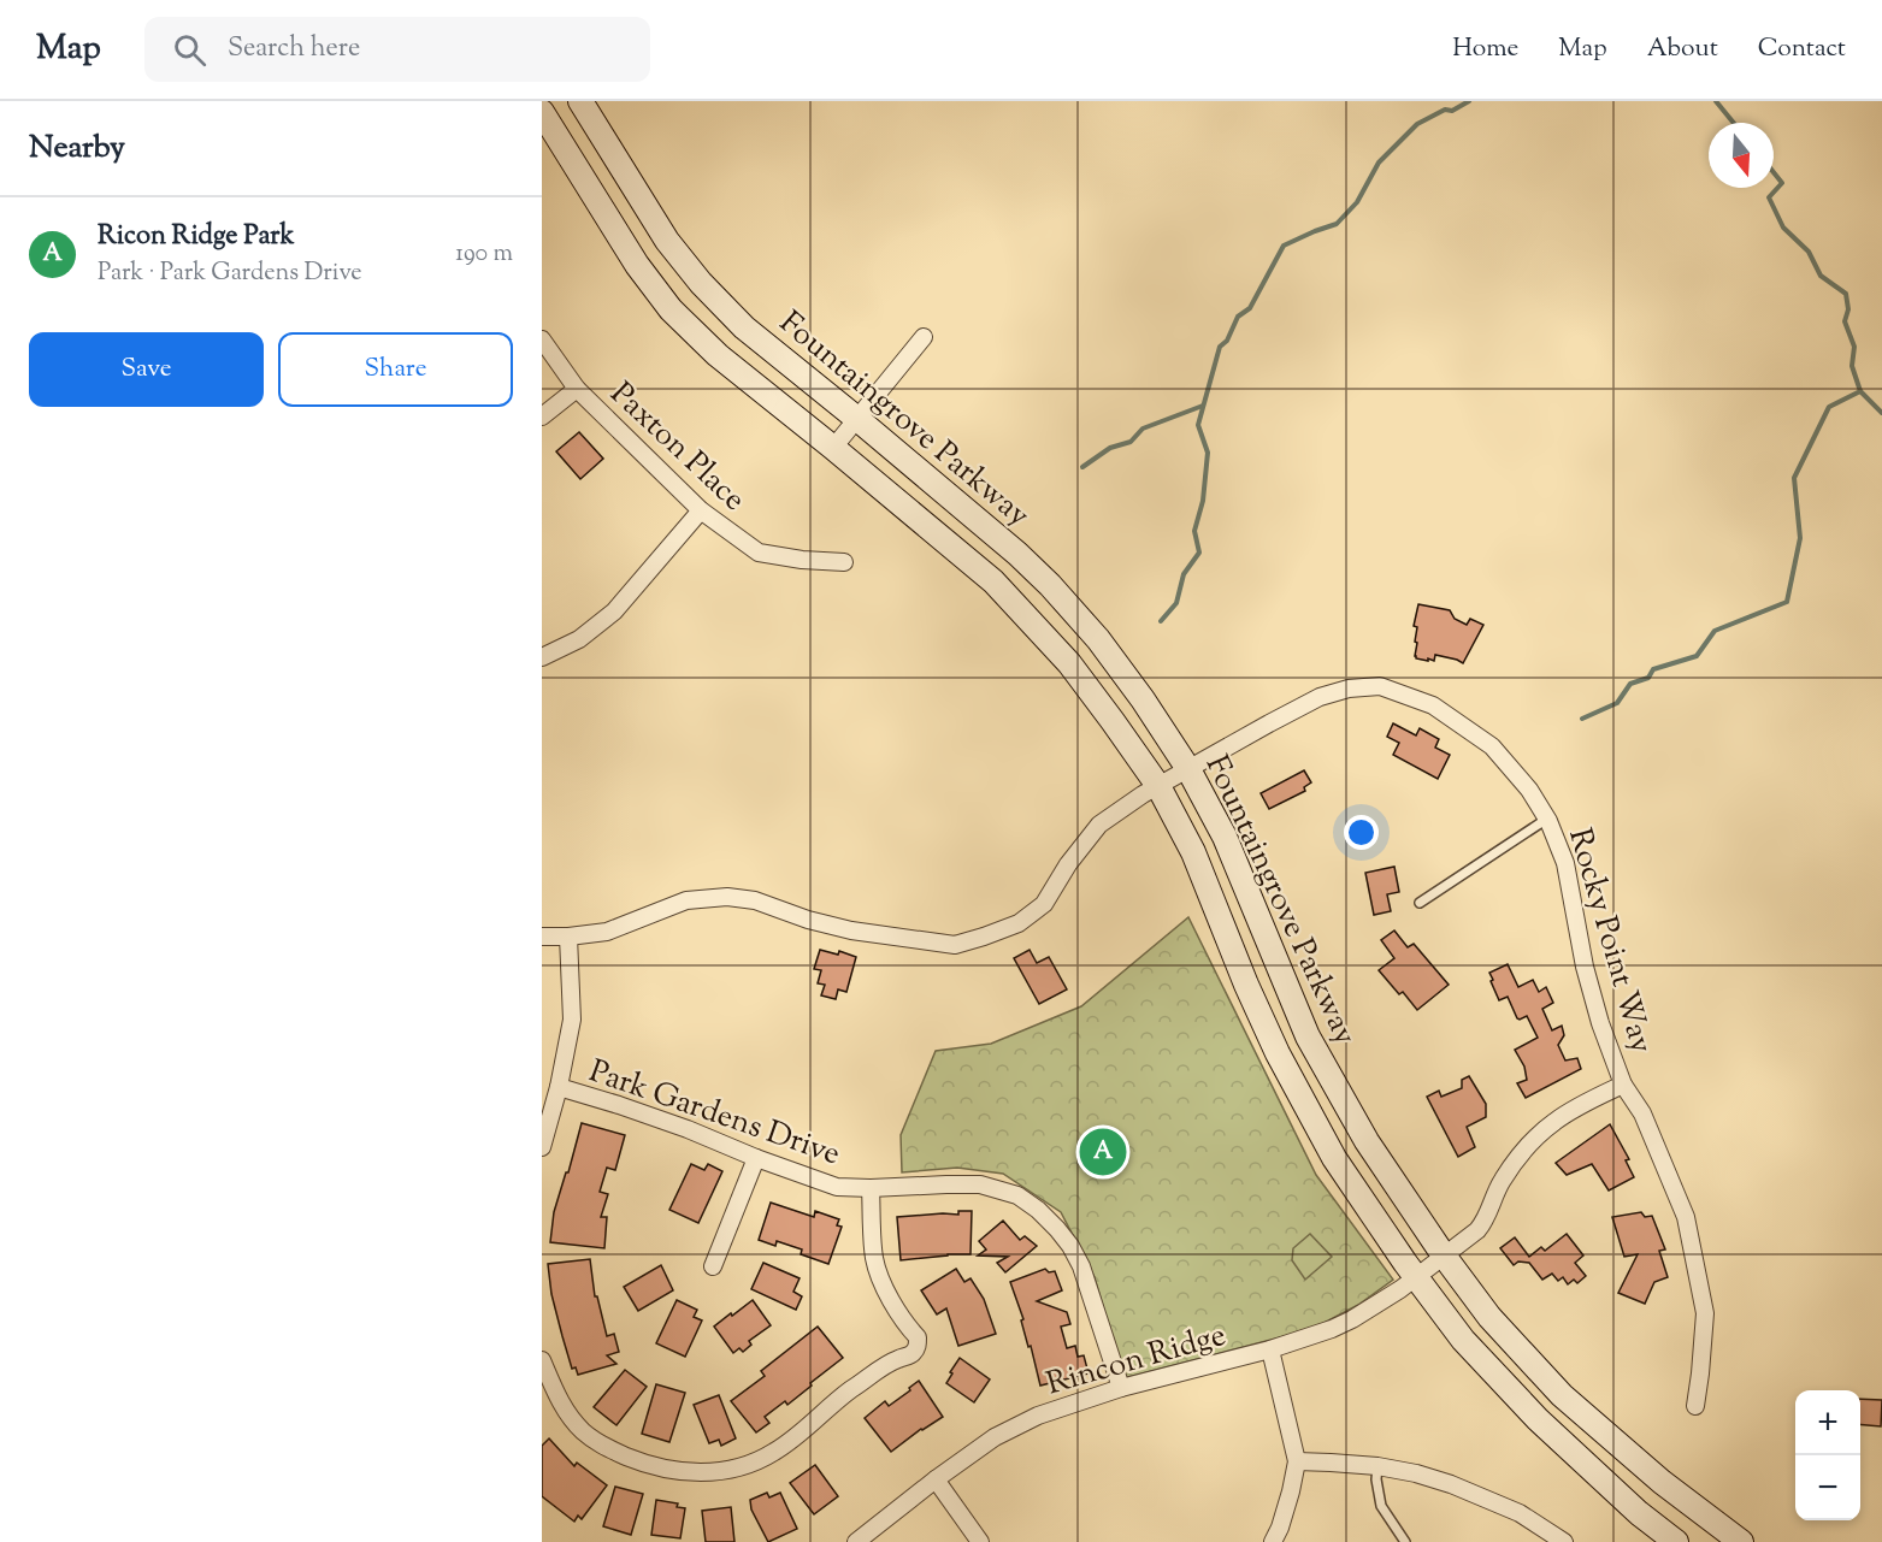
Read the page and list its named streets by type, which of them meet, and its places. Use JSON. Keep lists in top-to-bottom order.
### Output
{
  "streets": {
    "main road": ["Fountaingrove Parkway"],
    "street": [
      "Paxton Place",
      "Rocky Point Way",
      "Park Gardens Drive",
      "Rincon Ridge"
    ]
  },
  "crossings": [
    ["Fountaingrove Parkway", "Rocky Point Way"],
    ["Fountaingrove Parkway", "Rincon Ridge"],
    ["Rocky Point Way", "Rincon Ridge"],
    ["Park Gardens Drive", "Rincon Ridge"]
  ],
  "north": "bottom",
  "page": {
    "header": "Map",
    "search": "Search here",
    "nav": [
      "Home",
      "Map",
      "About",
      "Contact"
    ],
    "heading": "Nearby",
    "list": [
      {
        "mark": "A",
        "name": "Ricon Ridge Park",
        "note": "Park · Park Gardens Drive",
        "value": "190 m"
      }
    ],
    "buttons": ["Save", "Share"],
    "pins": "A",
    "map_buttons": ["+", "−"]
  }
}
